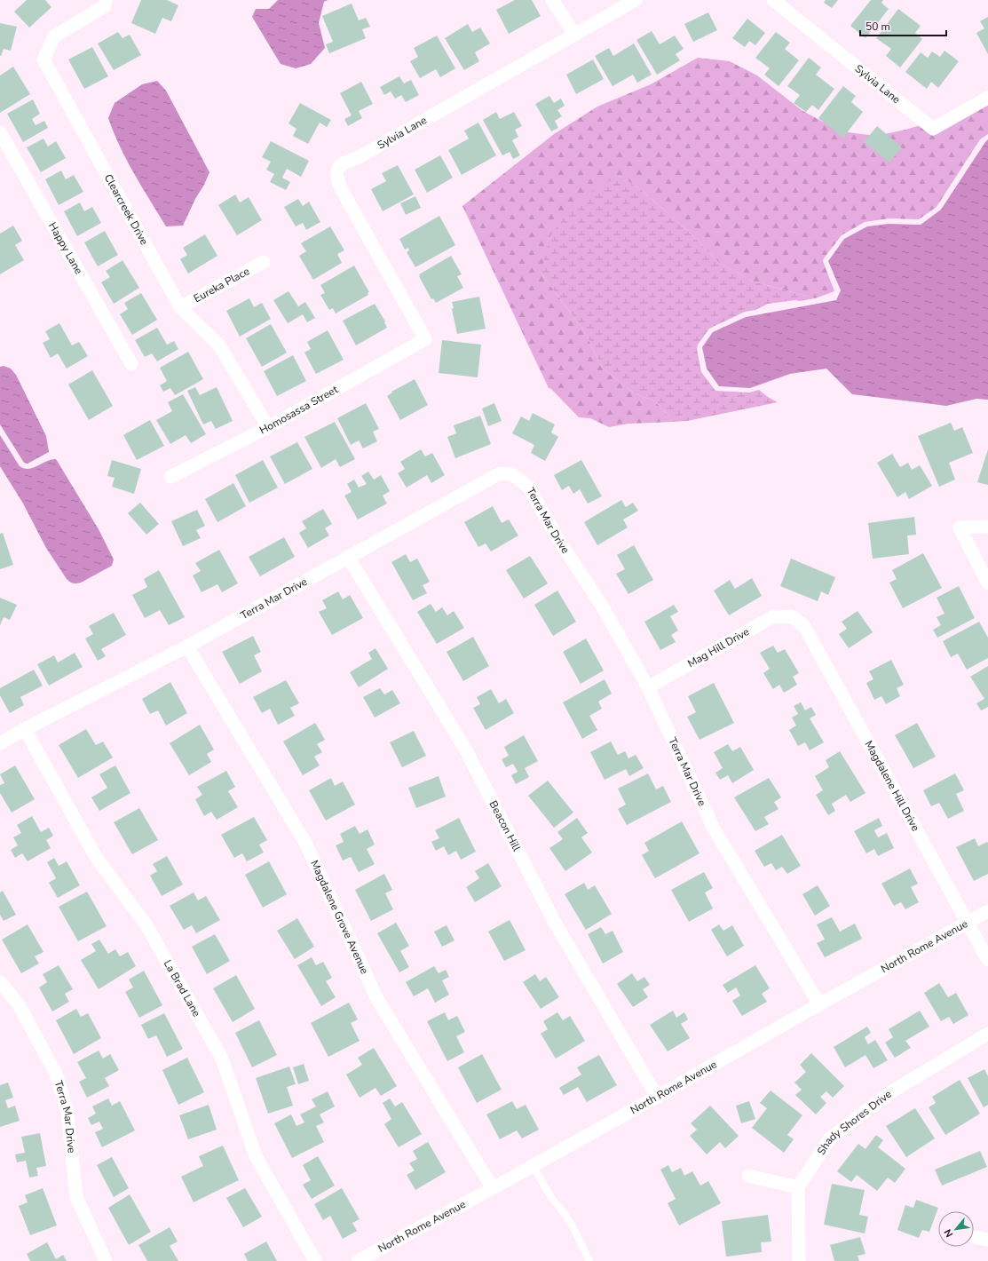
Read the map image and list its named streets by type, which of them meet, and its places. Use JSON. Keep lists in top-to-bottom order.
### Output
{
  "streets": {
    "street": [
      "Sylvia Lane",
      "Clearcreek Drive",
      "Happy Lane",
      "Eureka Place",
      "Homosassa Street",
      "Terra Mar Drive",
      "Mag Hill Drive",
      "Magdalene Hill Drive",
      "Beacon Hill",
      "Magdalene Grove Avenue",
      "North Rome Avenue",
      "La Brad Lane",
      "Shady Shores Drive"
    ]
  },
  "crossings": [
    ["Sylvia Lane", "Homosassa Street"],
    ["Clearcreek Drive", "Eureka Place"],
    ["Clearcreek Drive", "Homosassa Street"],
    ["Terra Mar Drive", "Mag Hill Drive"],
    ["Terra Mar Drive", "Beacon Hill"],
    ["Terra Mar Drive", "Magdalene Grove Avenue"],
    ["Terra Mar Drive", "North Rome Avenue"],
    ["Terra Mar Drive", "La Brad Lane"],
    ["Mag Hill Drive", "Magdalene Hill Drive"],
    ["Magdalene Hill Drive", "North Rome Avenue"],
    ["Beacon Hill", "North Rome Avenue"],
    ["Magdalene Grove Avenue", "North Rome Avenue"]
  ],
  "scale_bar": "50 m",
  "north": "bottom left"
}
